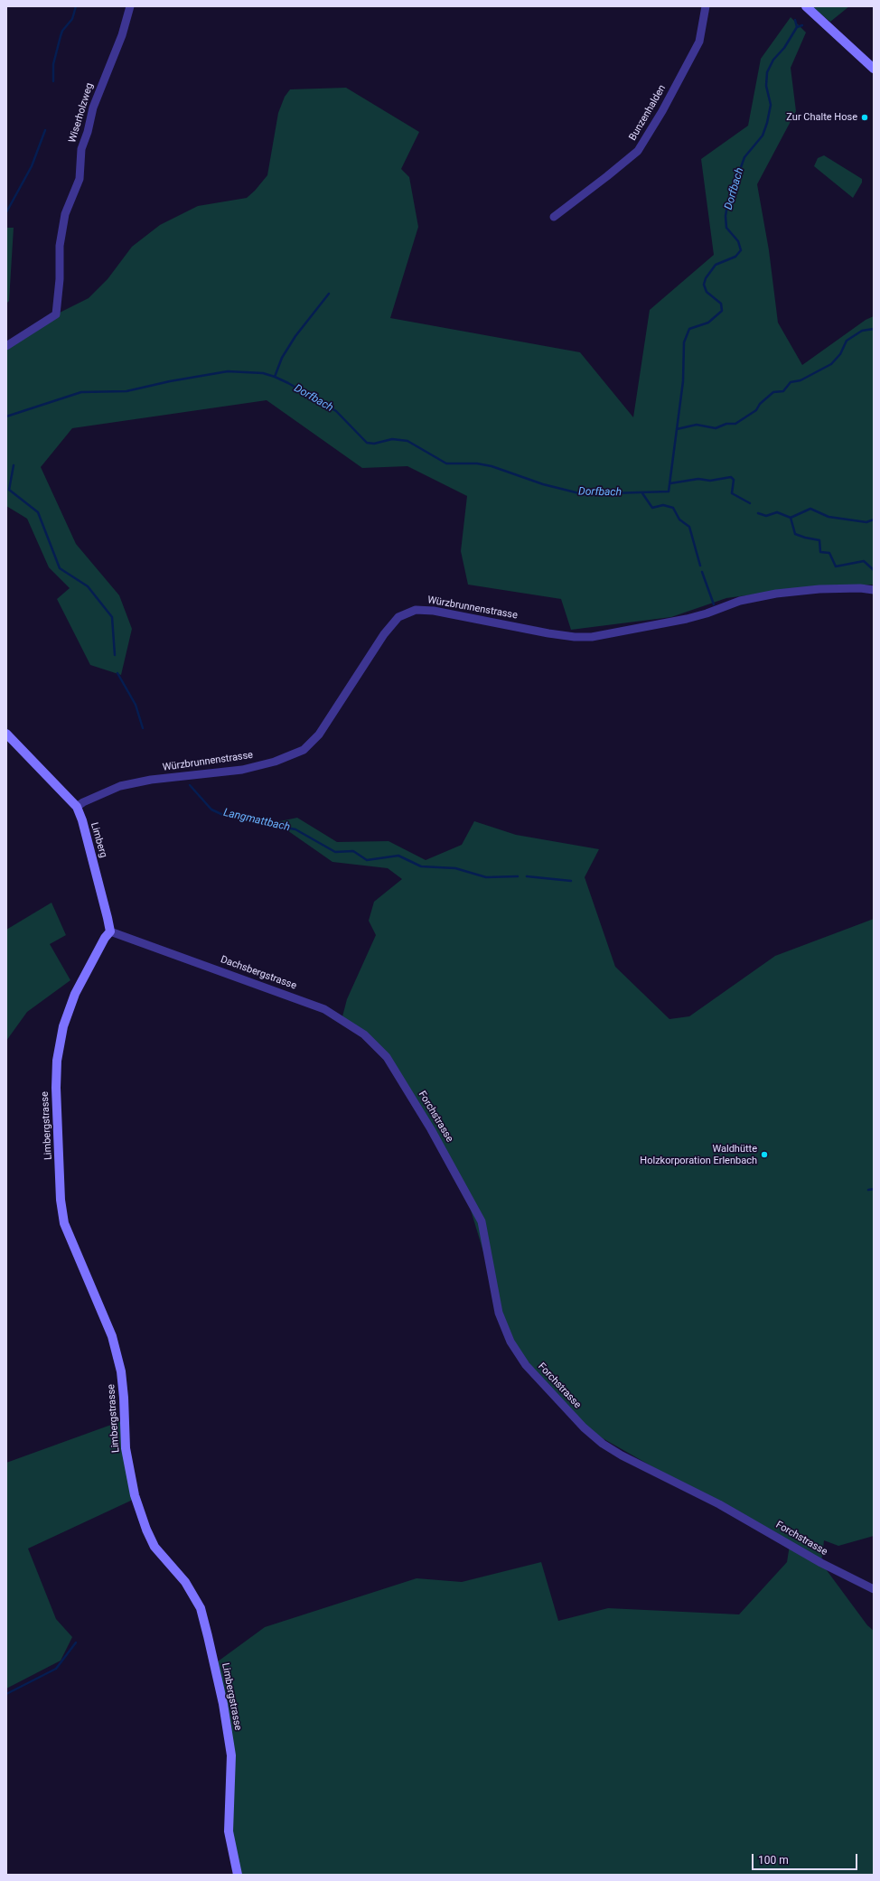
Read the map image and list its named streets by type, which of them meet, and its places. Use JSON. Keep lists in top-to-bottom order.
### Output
{
  "streets": {
    "street": [
      "Wiserholzweg",
      "Bunzenhalden",
      "Würzbrunnenstrasse",
      "Limberg",
      "Dachsbergstrasse",
      "Forchstrasse",
      "Limbergstrasse"
    ]
  },
  "crossings": [
    ["Würzbrunnenstrasse", "Limberg"],
    ["Limberg", "Dachsbergstrasse"],
    ["Limberg", "Limbergstrasse"],
    ["Dachsbergstrasse", "Forchstrasse"],
    ["Dachsbergstrasse", "Limbergstrasse"]
  ],
  "water": ["Dorfbach", "Langmattbach"],
  "places": ["Zur Chalte Hose", "Waldhütte Holzkorporation Erlenbach"],
  "scale_bar": "100 m"
}
